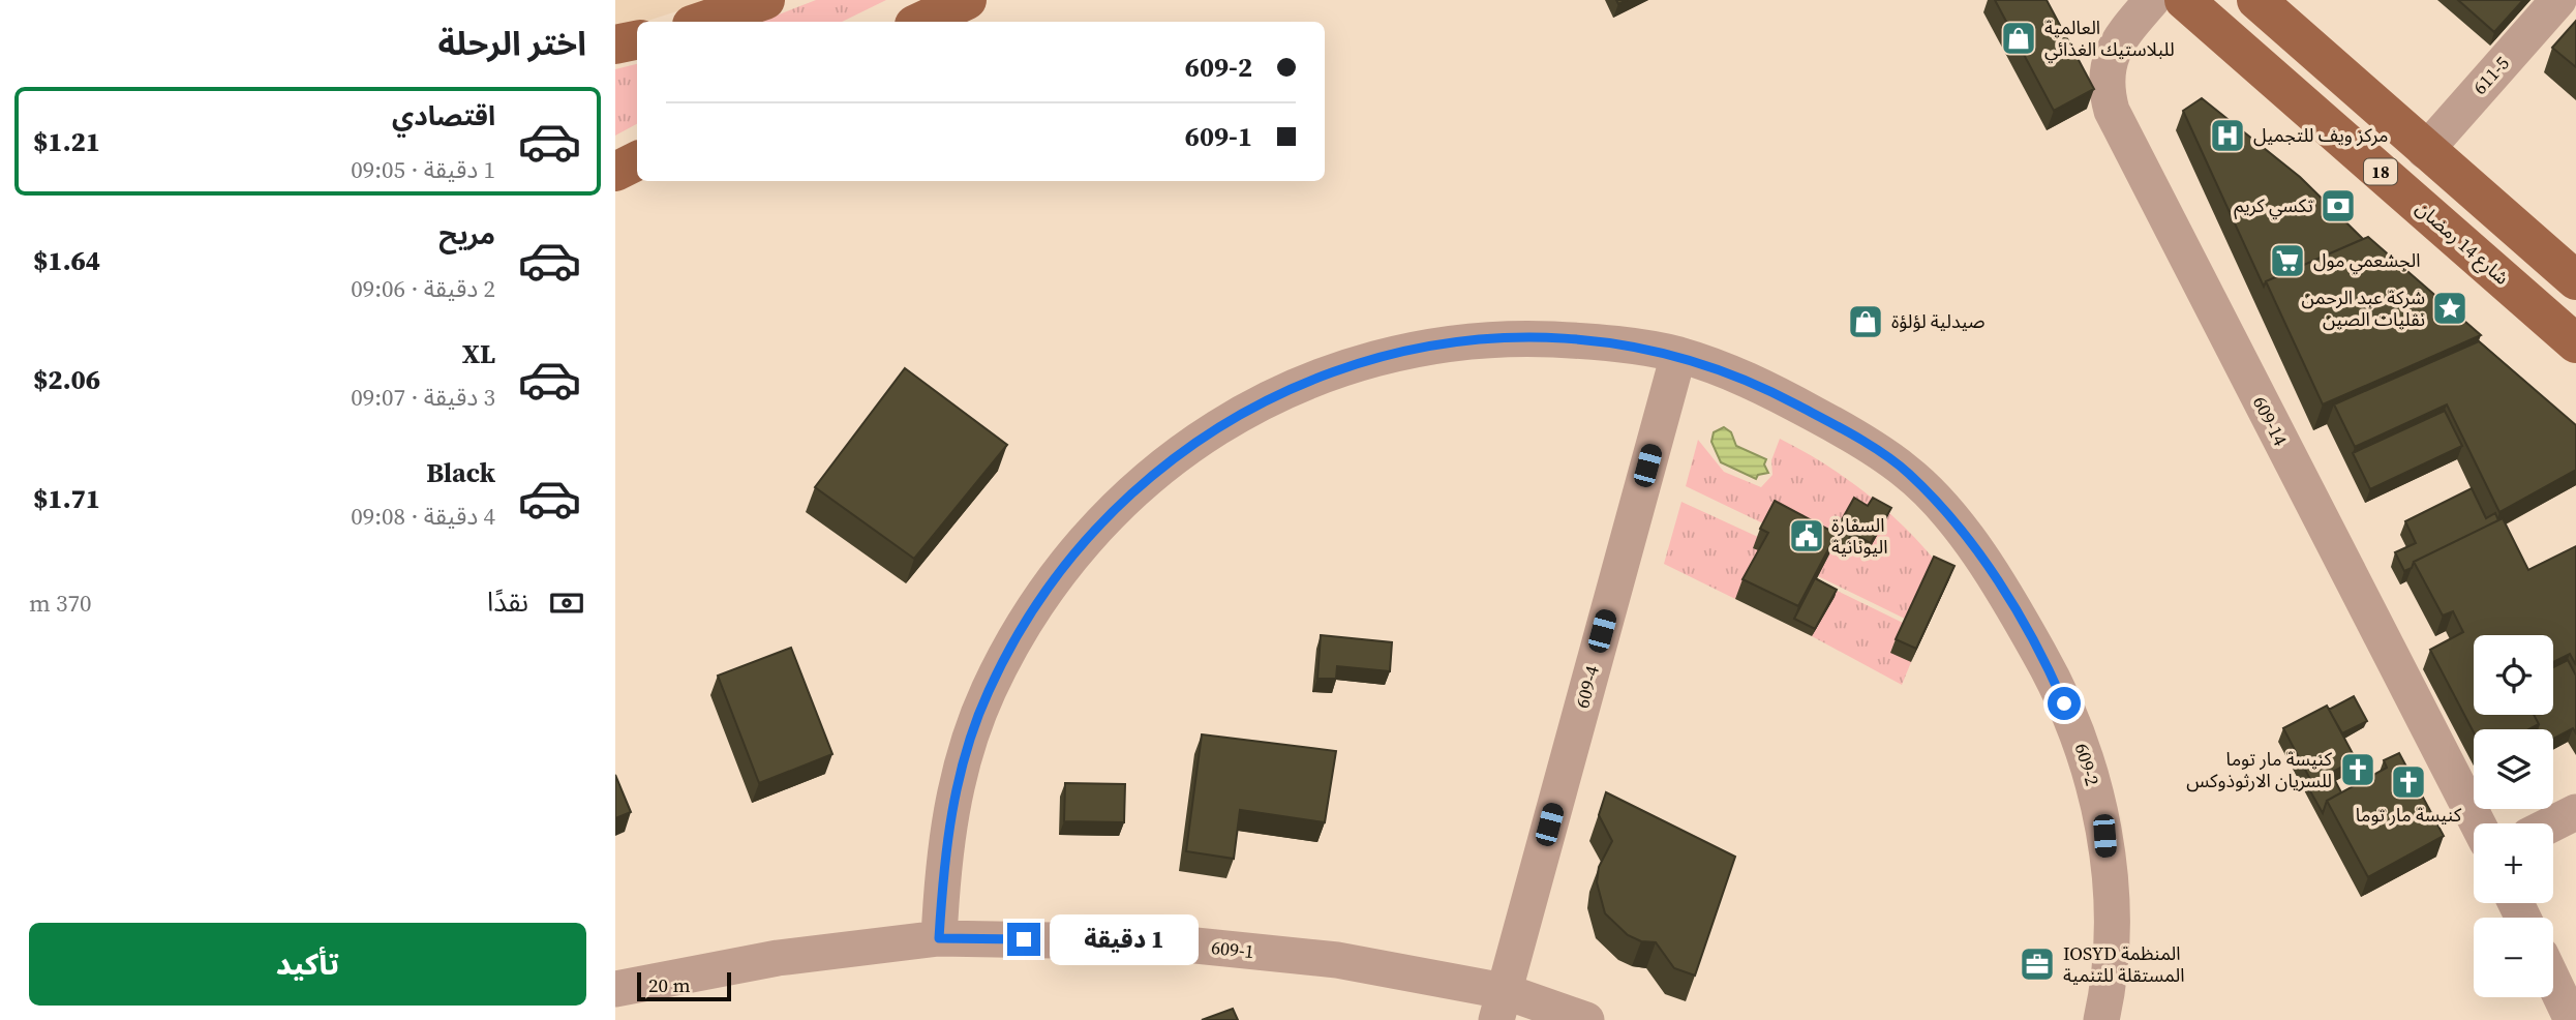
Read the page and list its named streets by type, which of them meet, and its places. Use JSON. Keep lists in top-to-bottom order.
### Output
{
  "streets": {
    "main road": ["18", "شارع 14 رمضان"],
    "street": [
      "611-5",
      "609-14",
      "609-4",
      "609-2",
      "609-1"
    ]
  },
  "crossings": [
    ["611-5", "18"],
    ["609-4", "609-2"],
    ["609-4", "609-1"],
    ["609-2", "609-1"]
  ],
  "places": {
    "shop": ["العالمية للبلاستيك الغذائي", "صيدلية لؤلؤة"],
    "hospital": ["مركز ويف للتجميل"],
    "bank": ["تكسي كريم"],
    "supermarket": ["الجشعمي مول"],
    "place": ["شركة عبد الرحمن نقليات الصين"],
    "public building": ["السفارة اليونانية"],
    "church": ["كنيسة مار توما للسريان الارثوذوكس", "كنيسة مار توما"],
    "office": ["IOSYD المنظمة المستقلة للتنمية"]
  },
  "scale_bar": "20 m",
  "page": {
    "heading": "اختر الرحلة",
    "banner": ["609-2", "609-1"],
    "list": [
      {
        "name": "اقتصادي",
        "note": "1 دقيقة · 09:05",
        "value": "$1.21"
      },
      {
        "name": "مريح",
        "note": "2 دقيقة · 09:06",
        "value": "$1.64"
      },
      {
        "name": "XL",
        "note": "3 دقيقة · 09:07",
        "value": "$2.06"
      },
      {
        "name": "Black",
        "note": "4 دقيقة · 09:08",
        "value": "$1.71"
      }
    ],
    "pay": ["نقدًا", "370 m"],
    "map_buttons": ["+", "−"],
    "buttons": "تأكيد",
    "bubble": "1 دقيقة",
    "scale": "20 m"
  }
}
